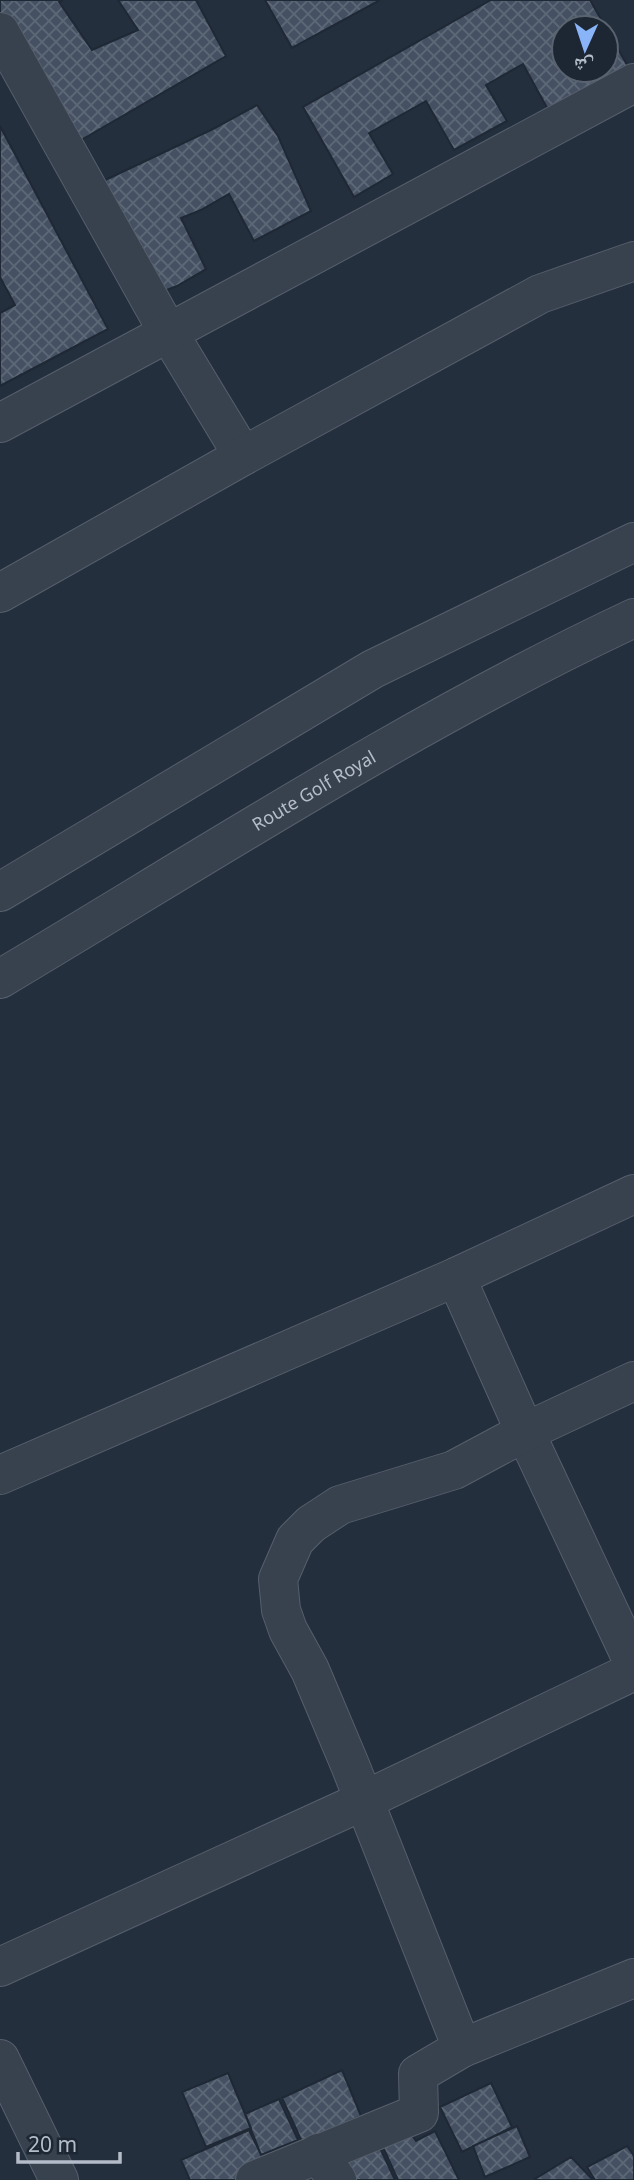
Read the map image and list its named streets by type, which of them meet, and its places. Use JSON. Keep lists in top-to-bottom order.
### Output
{
  "streets": {
    "street": ["Route Golf Royal"]
  },
  "scale_bar": "20 m",
  "north": "bottom"
}
